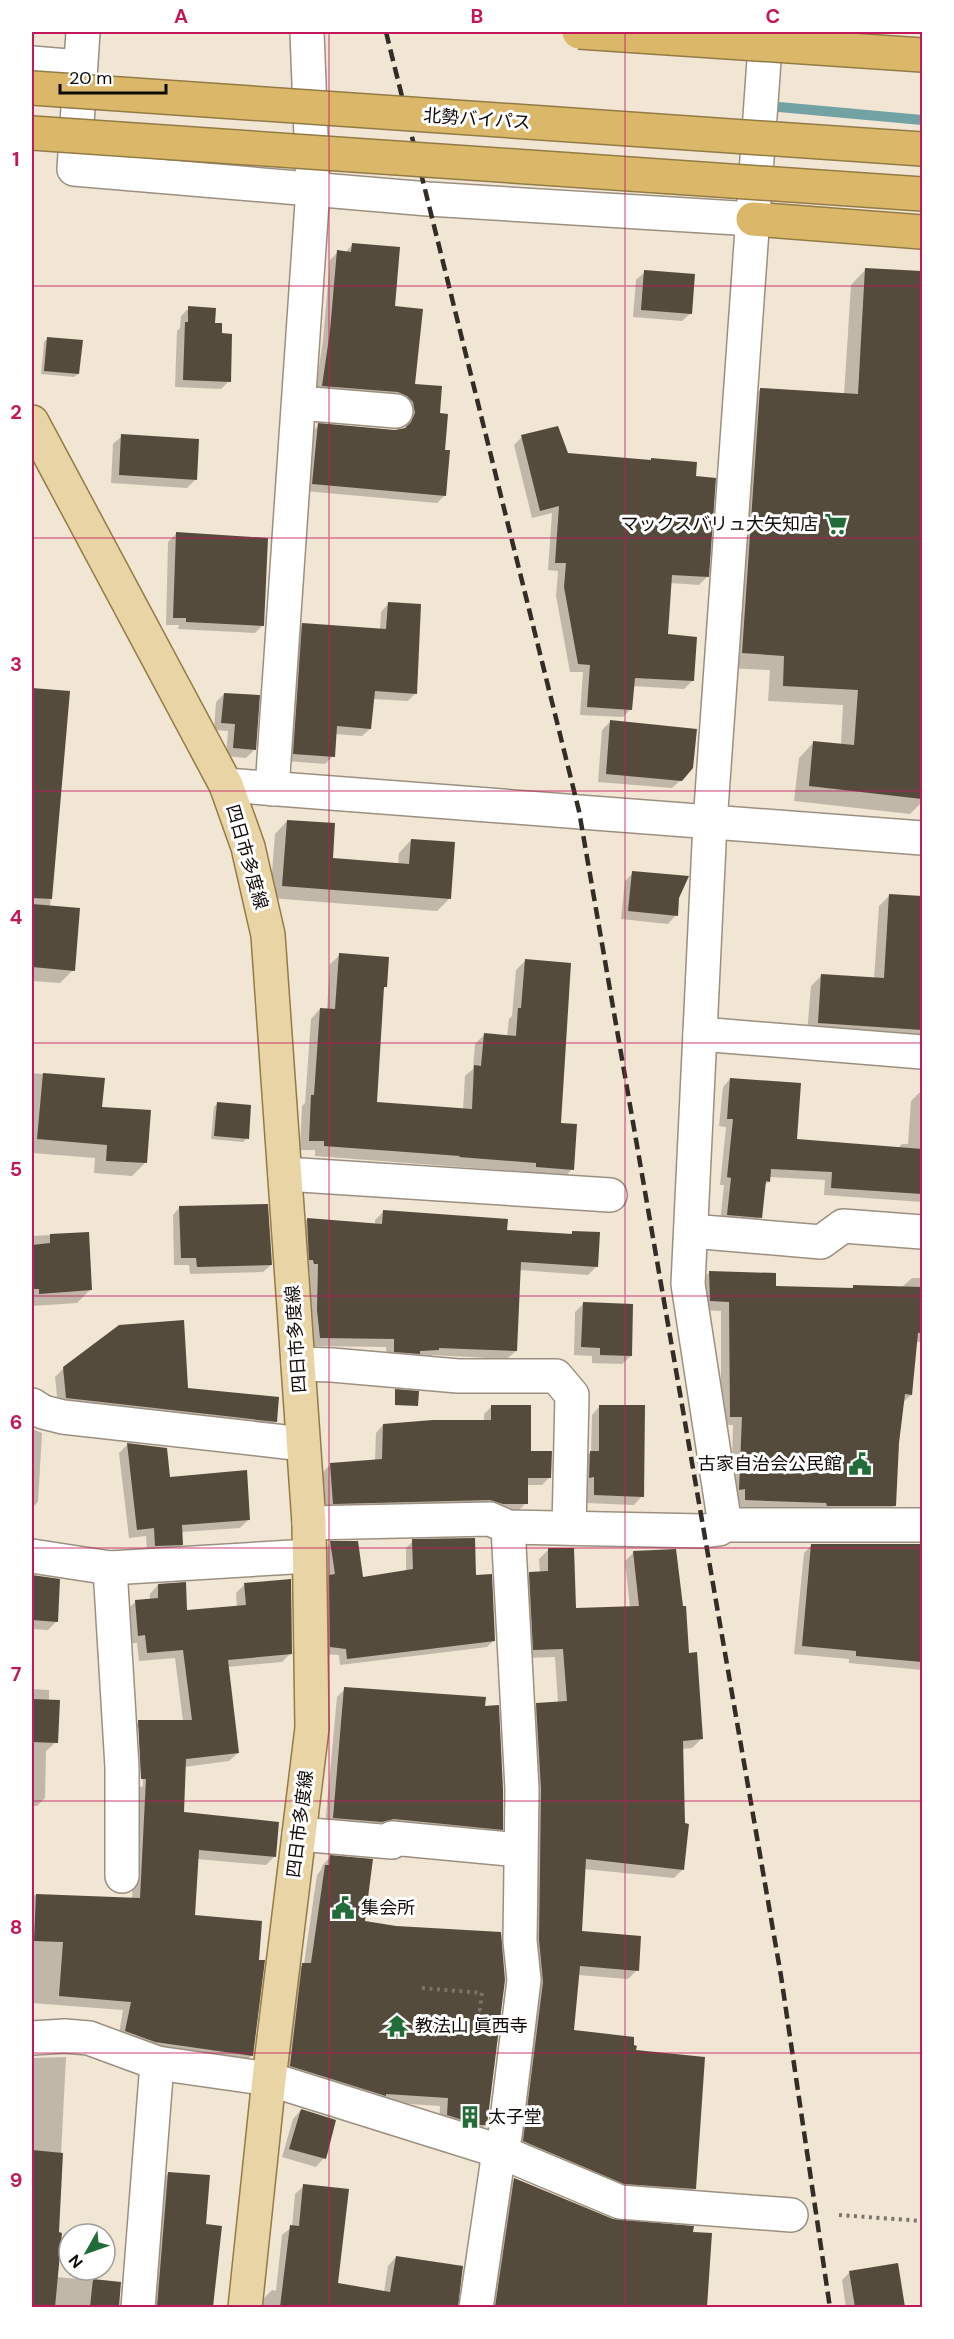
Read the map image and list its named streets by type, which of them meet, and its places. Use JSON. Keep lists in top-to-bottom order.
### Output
{
  "streets": {
    "highway": ["北勢バイパス"],
    "main road": ["四日市多度線"]
  },
  "places": {
    "supermarket": ["マックスバリュ大矢知店"],
    "public building": ["古家自治会公民館", "集会所"],
    "temple": ["教法山 眞西寺"],
    "building": ["太子堂"]
  },
  "scale_bar": "20 m",
  "north": "bottom left",
  "grid": {
    "columns": ["A", "B", "C"],
    "rows": [
      "1",
      "2",
      "3",
      "4",
      "5",
      "6",
      "7",
      "8",
      "9"
    ]
  }
}
